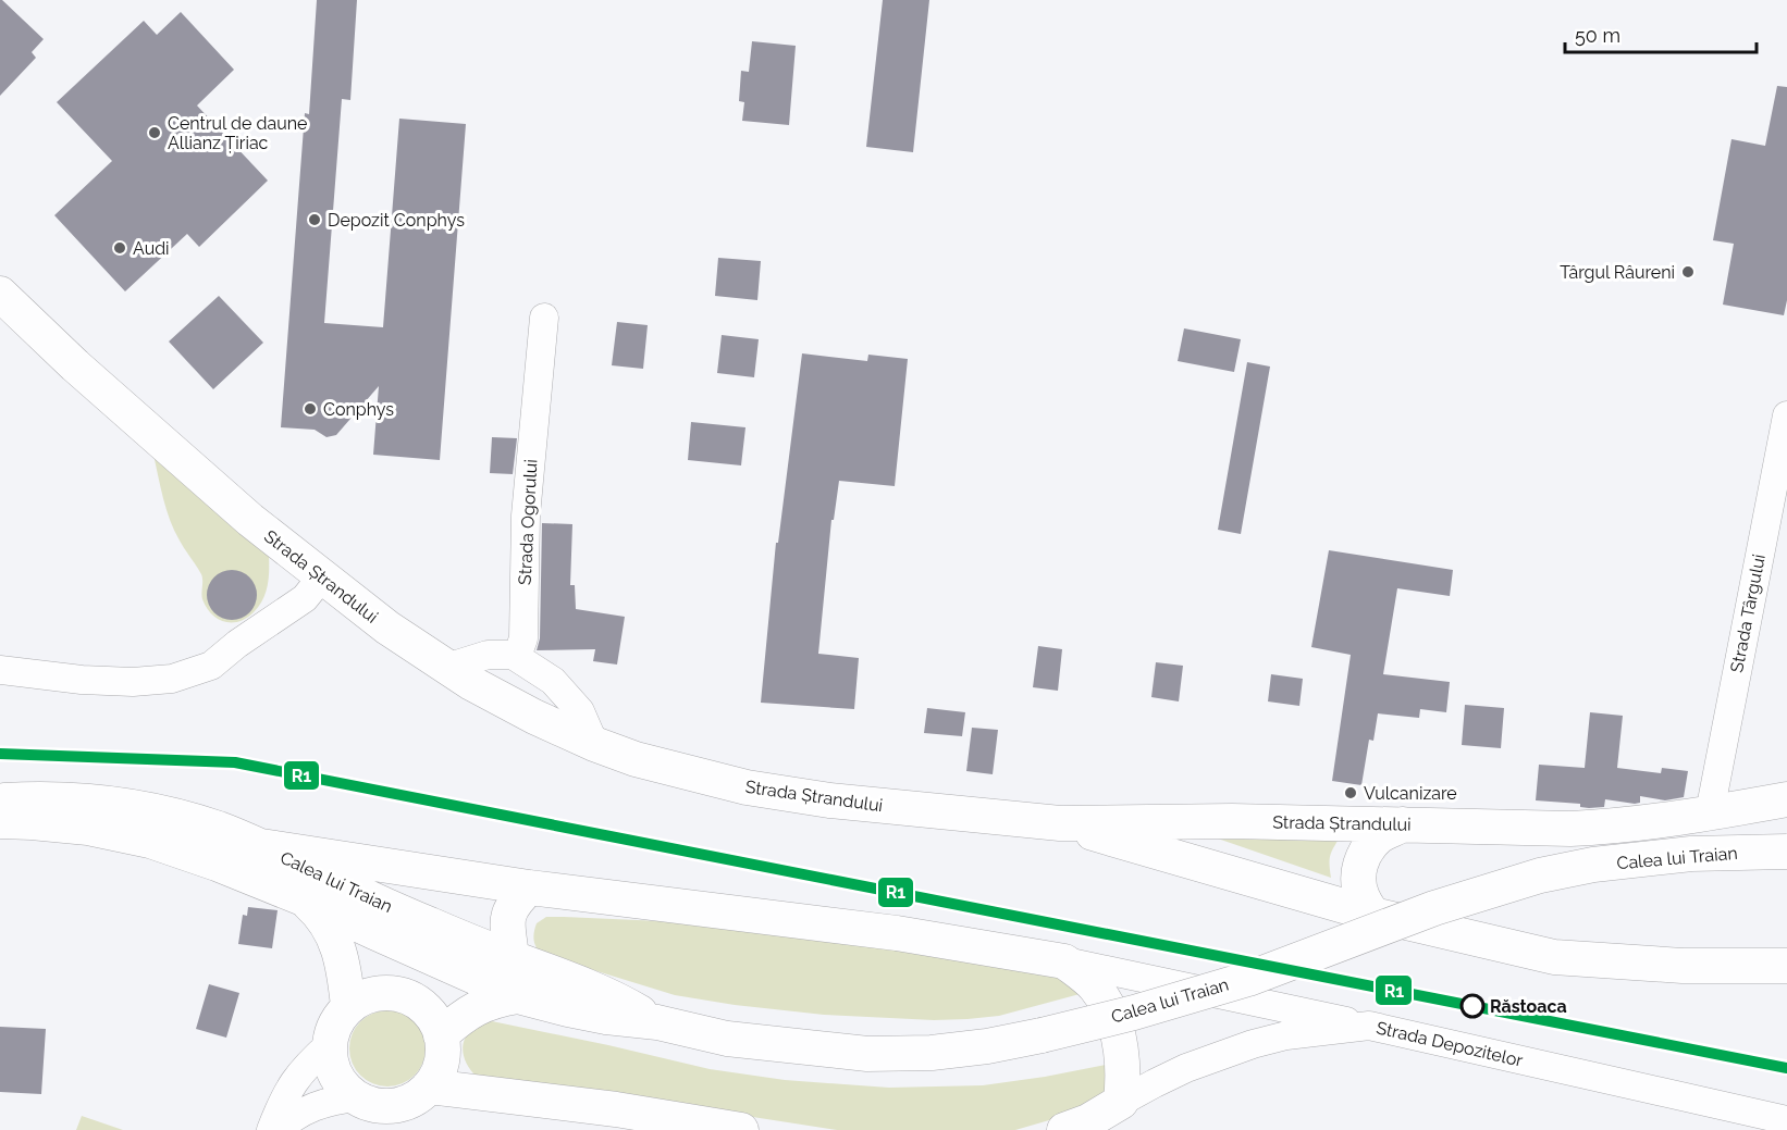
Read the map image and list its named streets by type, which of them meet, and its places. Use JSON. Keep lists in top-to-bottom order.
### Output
{
  "streets": {
    "main road": ["Strada Ștrandului", "Calea lui Traian"],
    "street": ["Strada Ogorului", "Strada Târgului", "Strada Depozitelor"]
  },
  "crossings": [
    ["Strada Ștrandului", "Strada Târgului"]
  ],
  "places": [
    "Centrul de daune Allianz Țiriac",
    "Depozit Conphys",
    "Audi",
    "Târgul Râureni",
    "Conphys",
    "Vulcanizare",
    "Răstoaca"
  ],
  "lines": ["transit line R1"],
  "scale_bar": "50 m"
}
